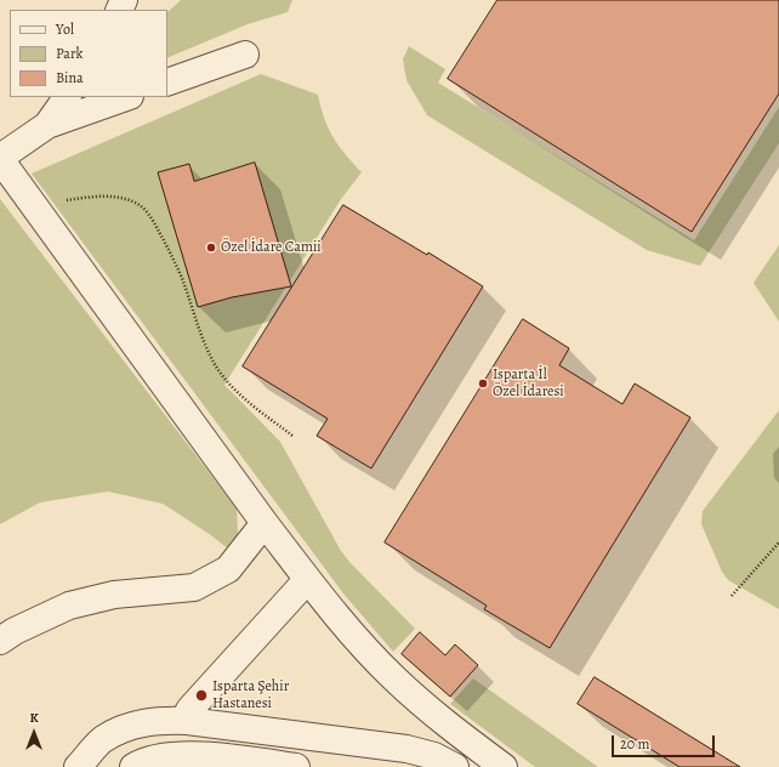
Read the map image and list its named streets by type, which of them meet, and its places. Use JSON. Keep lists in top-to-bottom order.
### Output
{
  "places": ["Özel İdare Camii", "Isparta İl Özel İdaresi", "Isparta Şehir Hastanesi"],
  "legend": ["Yol", "Park", "Bina"],
  "scale_bar": "20 m",
  "north": "top"
}
